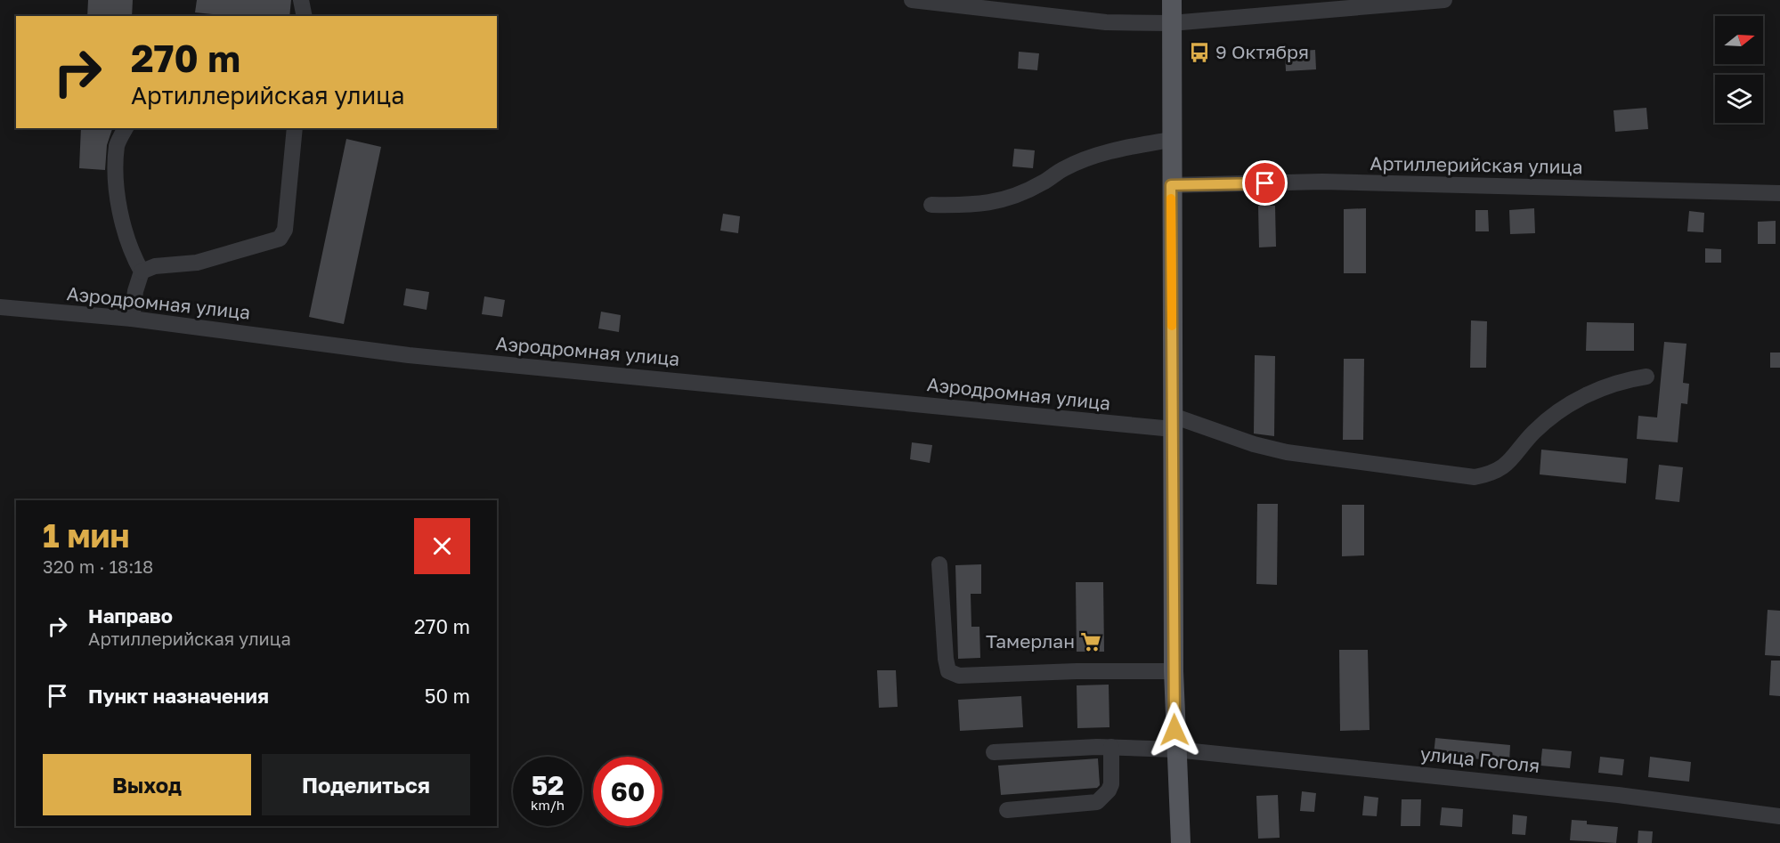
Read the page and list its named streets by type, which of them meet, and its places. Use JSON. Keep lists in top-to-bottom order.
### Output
{
  "streets": {
    "lane": ["Артиллерийская улица", "Аэродромная улица", "улица Гоголя"]
  },
  "places": {
    "bus stop": ["9 Октября"],
    "supermarket": ["Тамерлан"]
  },
  "north": "right",
  "page": {
    "turn": ["270 m", "Артиллерийская улица"],
    "heading": ["1 мин", "320 m · 18:18"],
    "list": [
      {
        "name": "Направо",
        "note": "Артиллерийская улица",
        "value": "270 m"
      },
      {
        "name": "Пункт назначения",
        "value": "50 m"
      }
    ],
    "buttons": ["Выход", "Поделиться"],
    "speed": "52 km/h",
    "limit": "60"
  }
}
